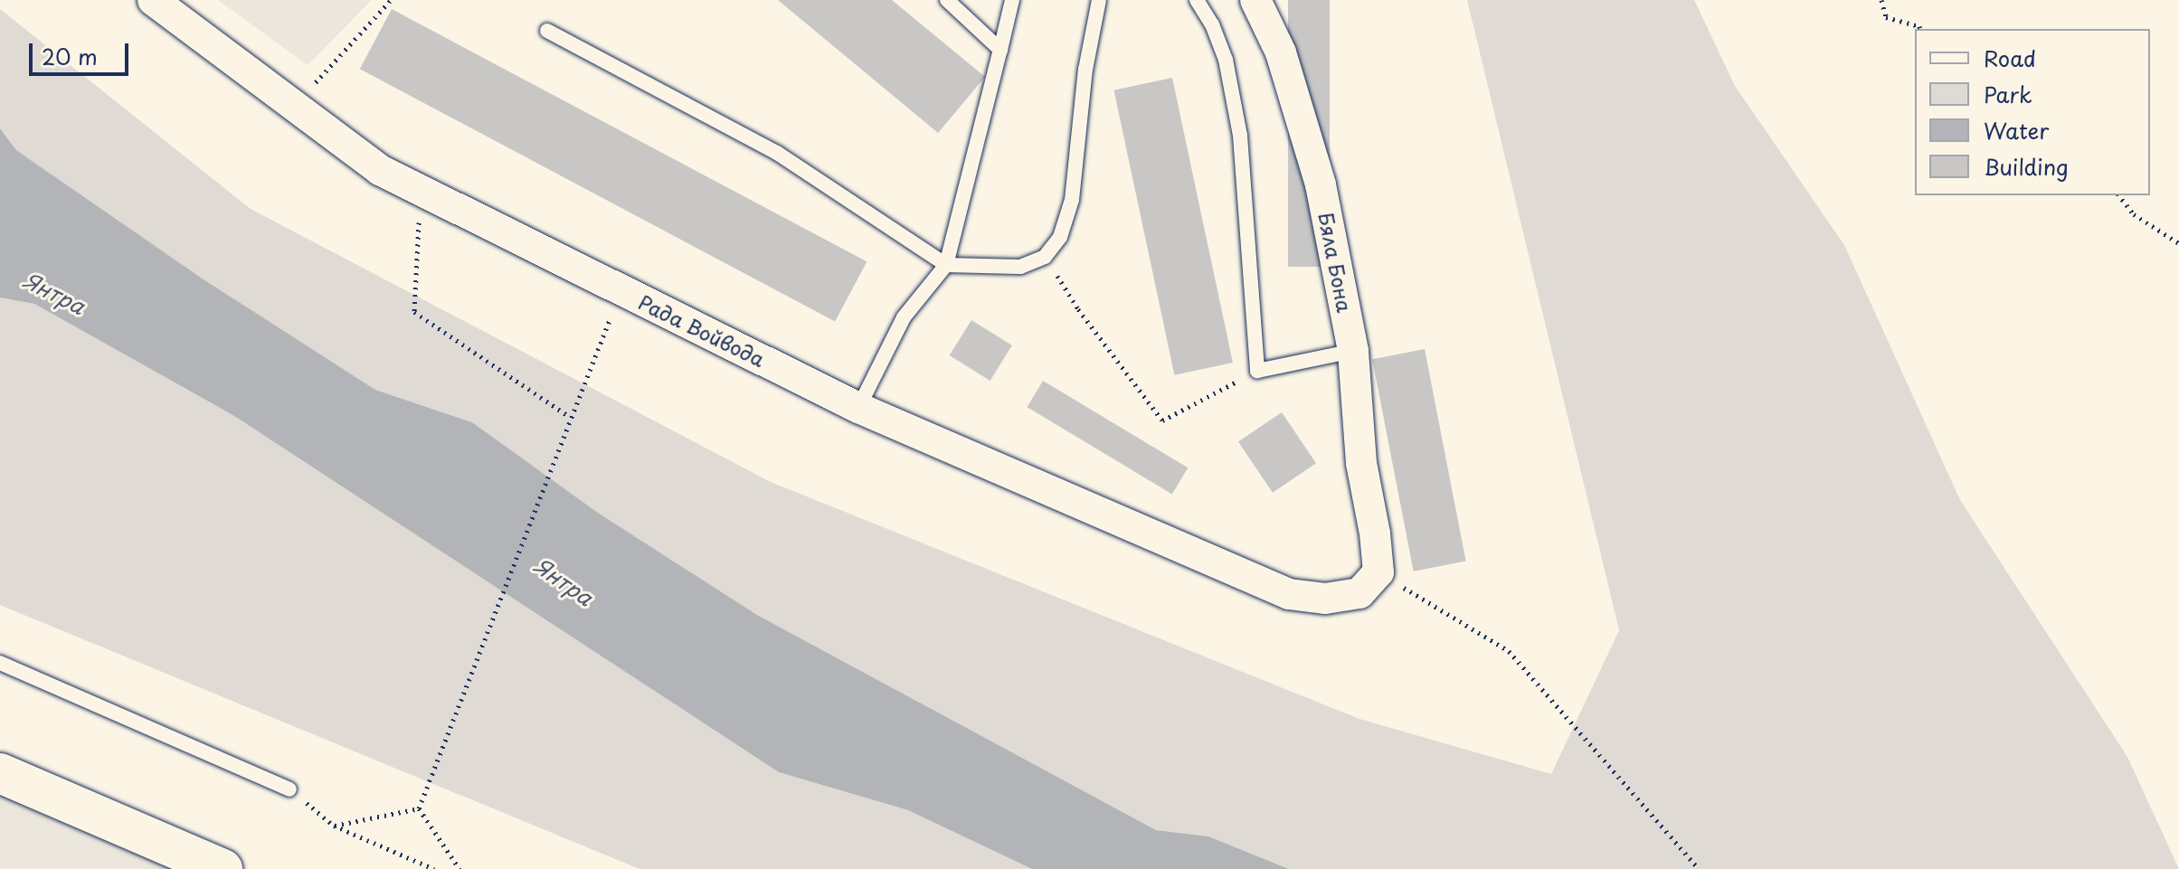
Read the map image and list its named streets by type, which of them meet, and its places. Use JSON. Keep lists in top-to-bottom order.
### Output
{
  "streets": {
    "street": ["Бяла Бона", "Рада Войвода"]
  },
  "crossings": [
    ["Бяла Бона", "Рада Войвода"]
  ],
  "water": ["Янтра"],
  "legend": [
    "Road",
    "Park",
    "Water",
    "Building"
  ],
  "scale_bar": "20 m"
}
